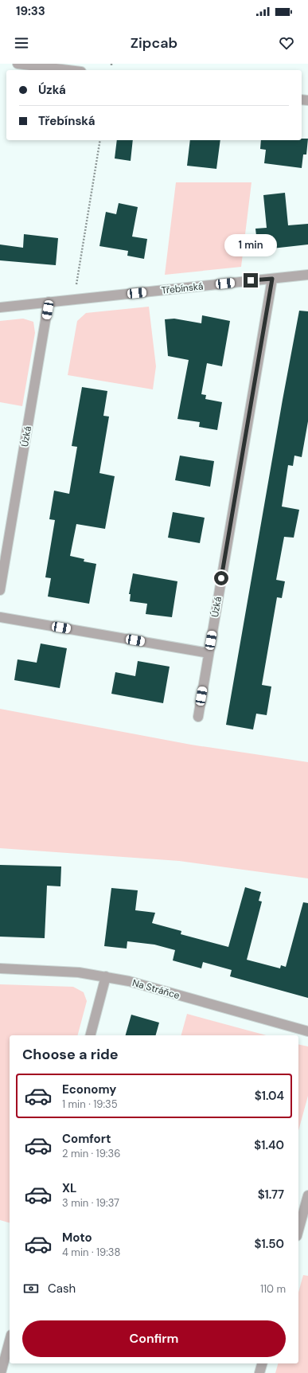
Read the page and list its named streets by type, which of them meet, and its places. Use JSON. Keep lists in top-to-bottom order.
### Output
{
  "streets": {
    "street": ["Třebínská", "Úzká", "Na Stráňce"]
  },
  "crossings": [
    ["Třebínská", "Úzká"]
  ],
  "page": {
    "status": "19:33",
    "header": "Zipcab",
    "banner": ["Úzká", "Třebínská"],
    "bubble": "1 min",
    "heading": "Choose a ride",
    "list": [
      {
        "name": "Economy",
        "note": "1 min · 19:35",
        "value": "$1.04"
      },
      {
        "name": "Comfort",
        "note": "2 min · 19:36",
        "value": "$1.40"
      },
      {
        "name": "XL",
        "note": "3 min · 19:37",
        "value": "$1.77"
      },
      {
        "name": "Moto",
        "note": "4 min · 19:38",
        "value": "$1.50"
      }
    ],
    "pay": ["Cash", "110 m"],
    "buttons": "Confirm"
  }
}
